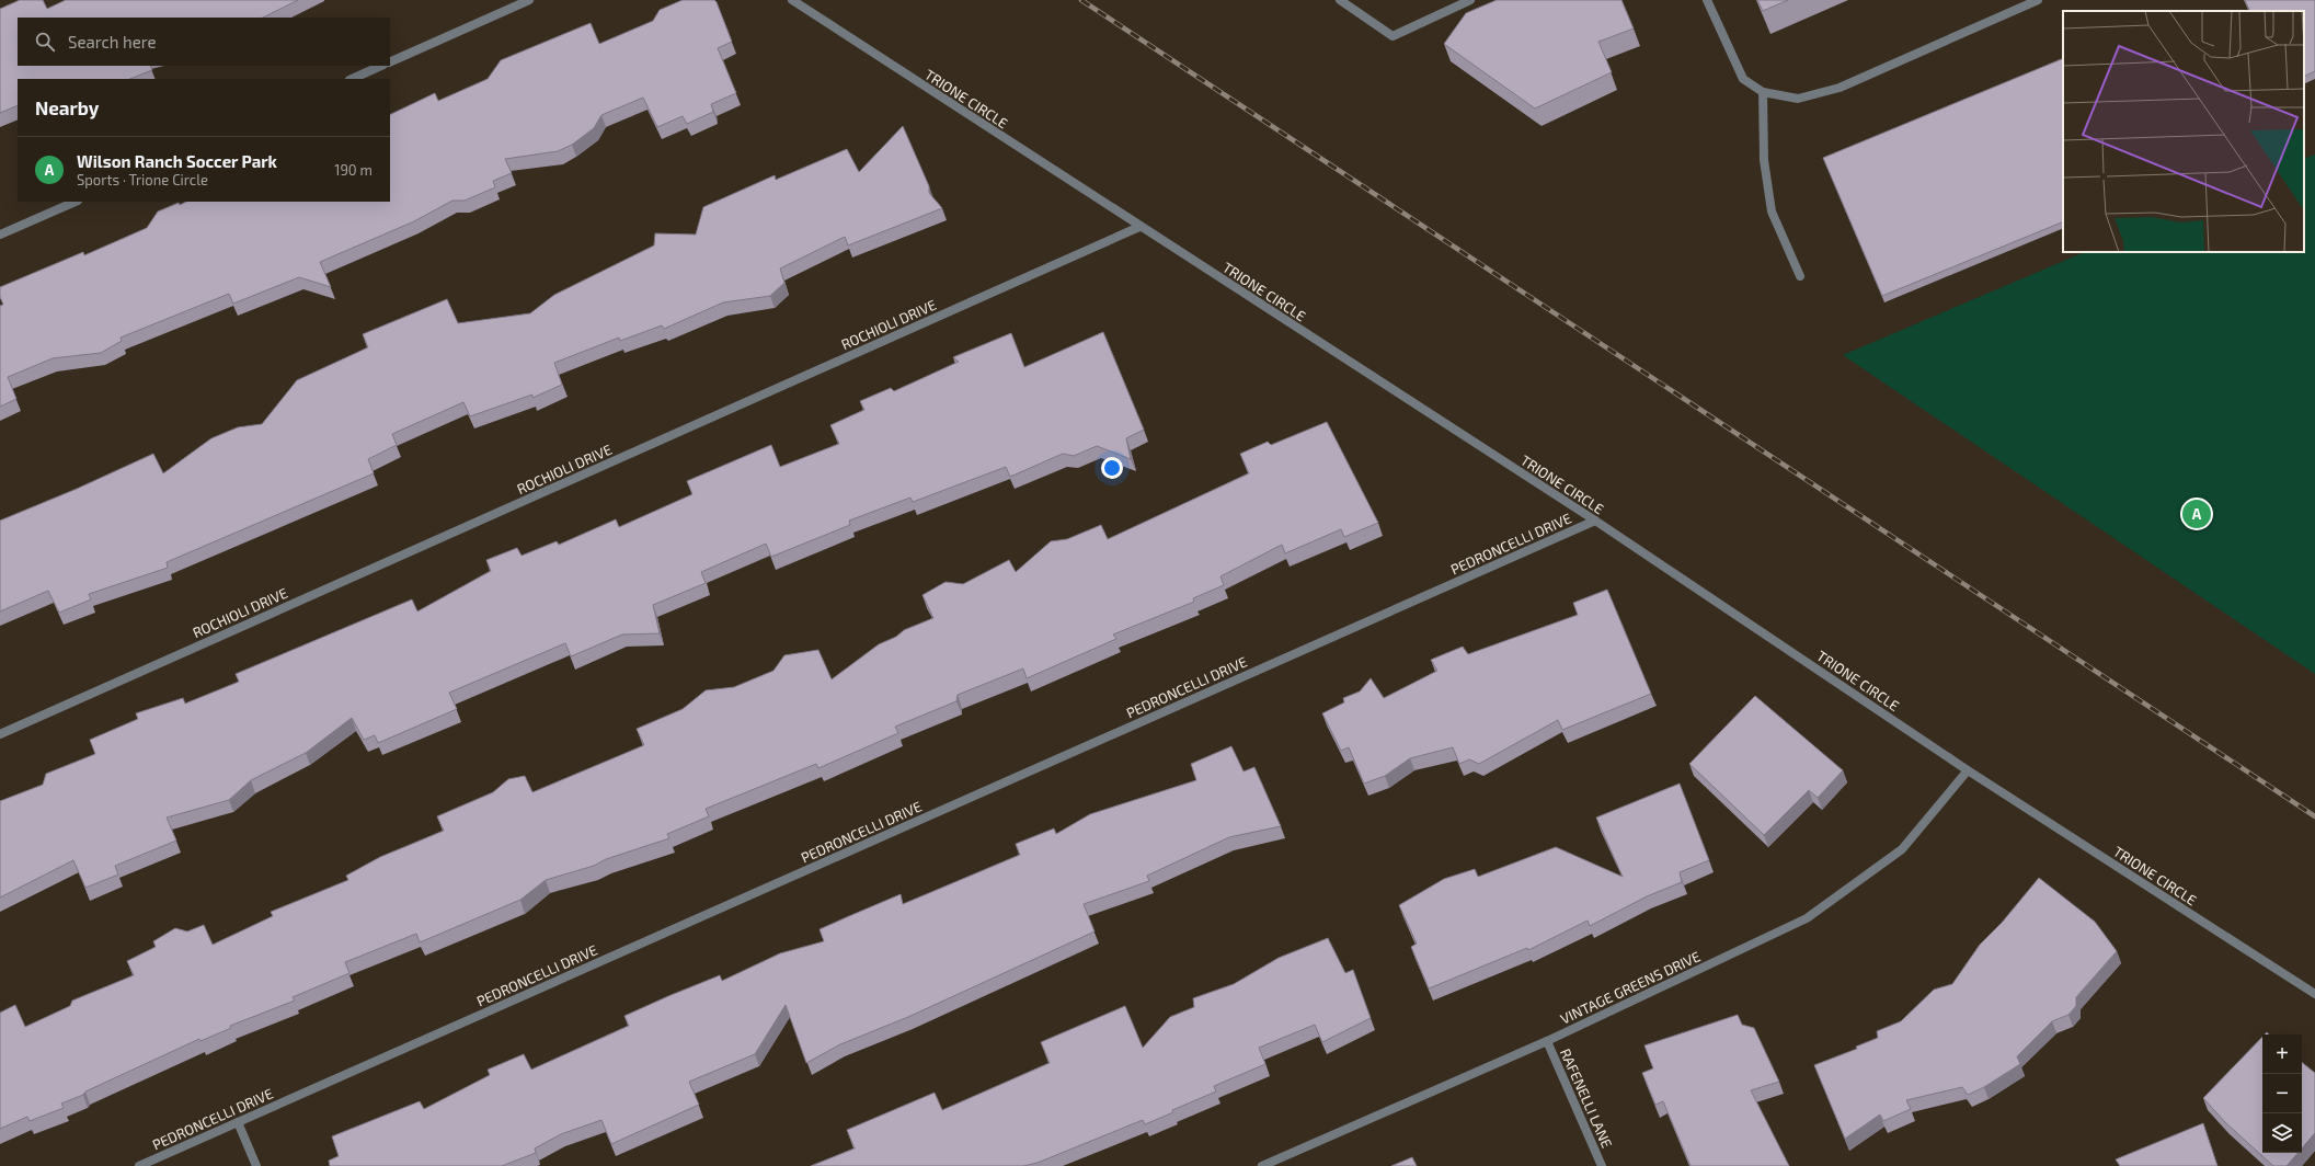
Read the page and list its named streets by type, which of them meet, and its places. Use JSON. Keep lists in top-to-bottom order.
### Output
{
  "streets": {
    "street": [
      "TRIONE CIRCLE",
      "ROCHIOLI DRIVE",
      "PEDRONCELLI DRIVE",
      "VINTAGE GREENS DRIVE",
      "RAFENELLI LANE"
    ]
  },
  "crossings": [
    ["TRIONE CIRCLE", "ROCHIOLI DRIVE"],
    ["TRIONE CIRCLE", "PEDRONCELLI DRIVE"],
    ["TRIONE CIRCLE", "VINTAGE GREENS DRIVE"],
    ["VINTAGE GREENS DRIVE", "RAFENELLI LANE"]
  ],
  "page": {
    "search": "Search here",
    "heading": "Nearby",
    "list": [
      {
        "mark": "A",
        "name": "Wilson Ranch Soccer Park",
        "note": "Sports · Trione Circle",
        "value": "190 m"
      }
    ],
    "pins": "A",
    "map_buttons": ["+", "−"]
  }
}
